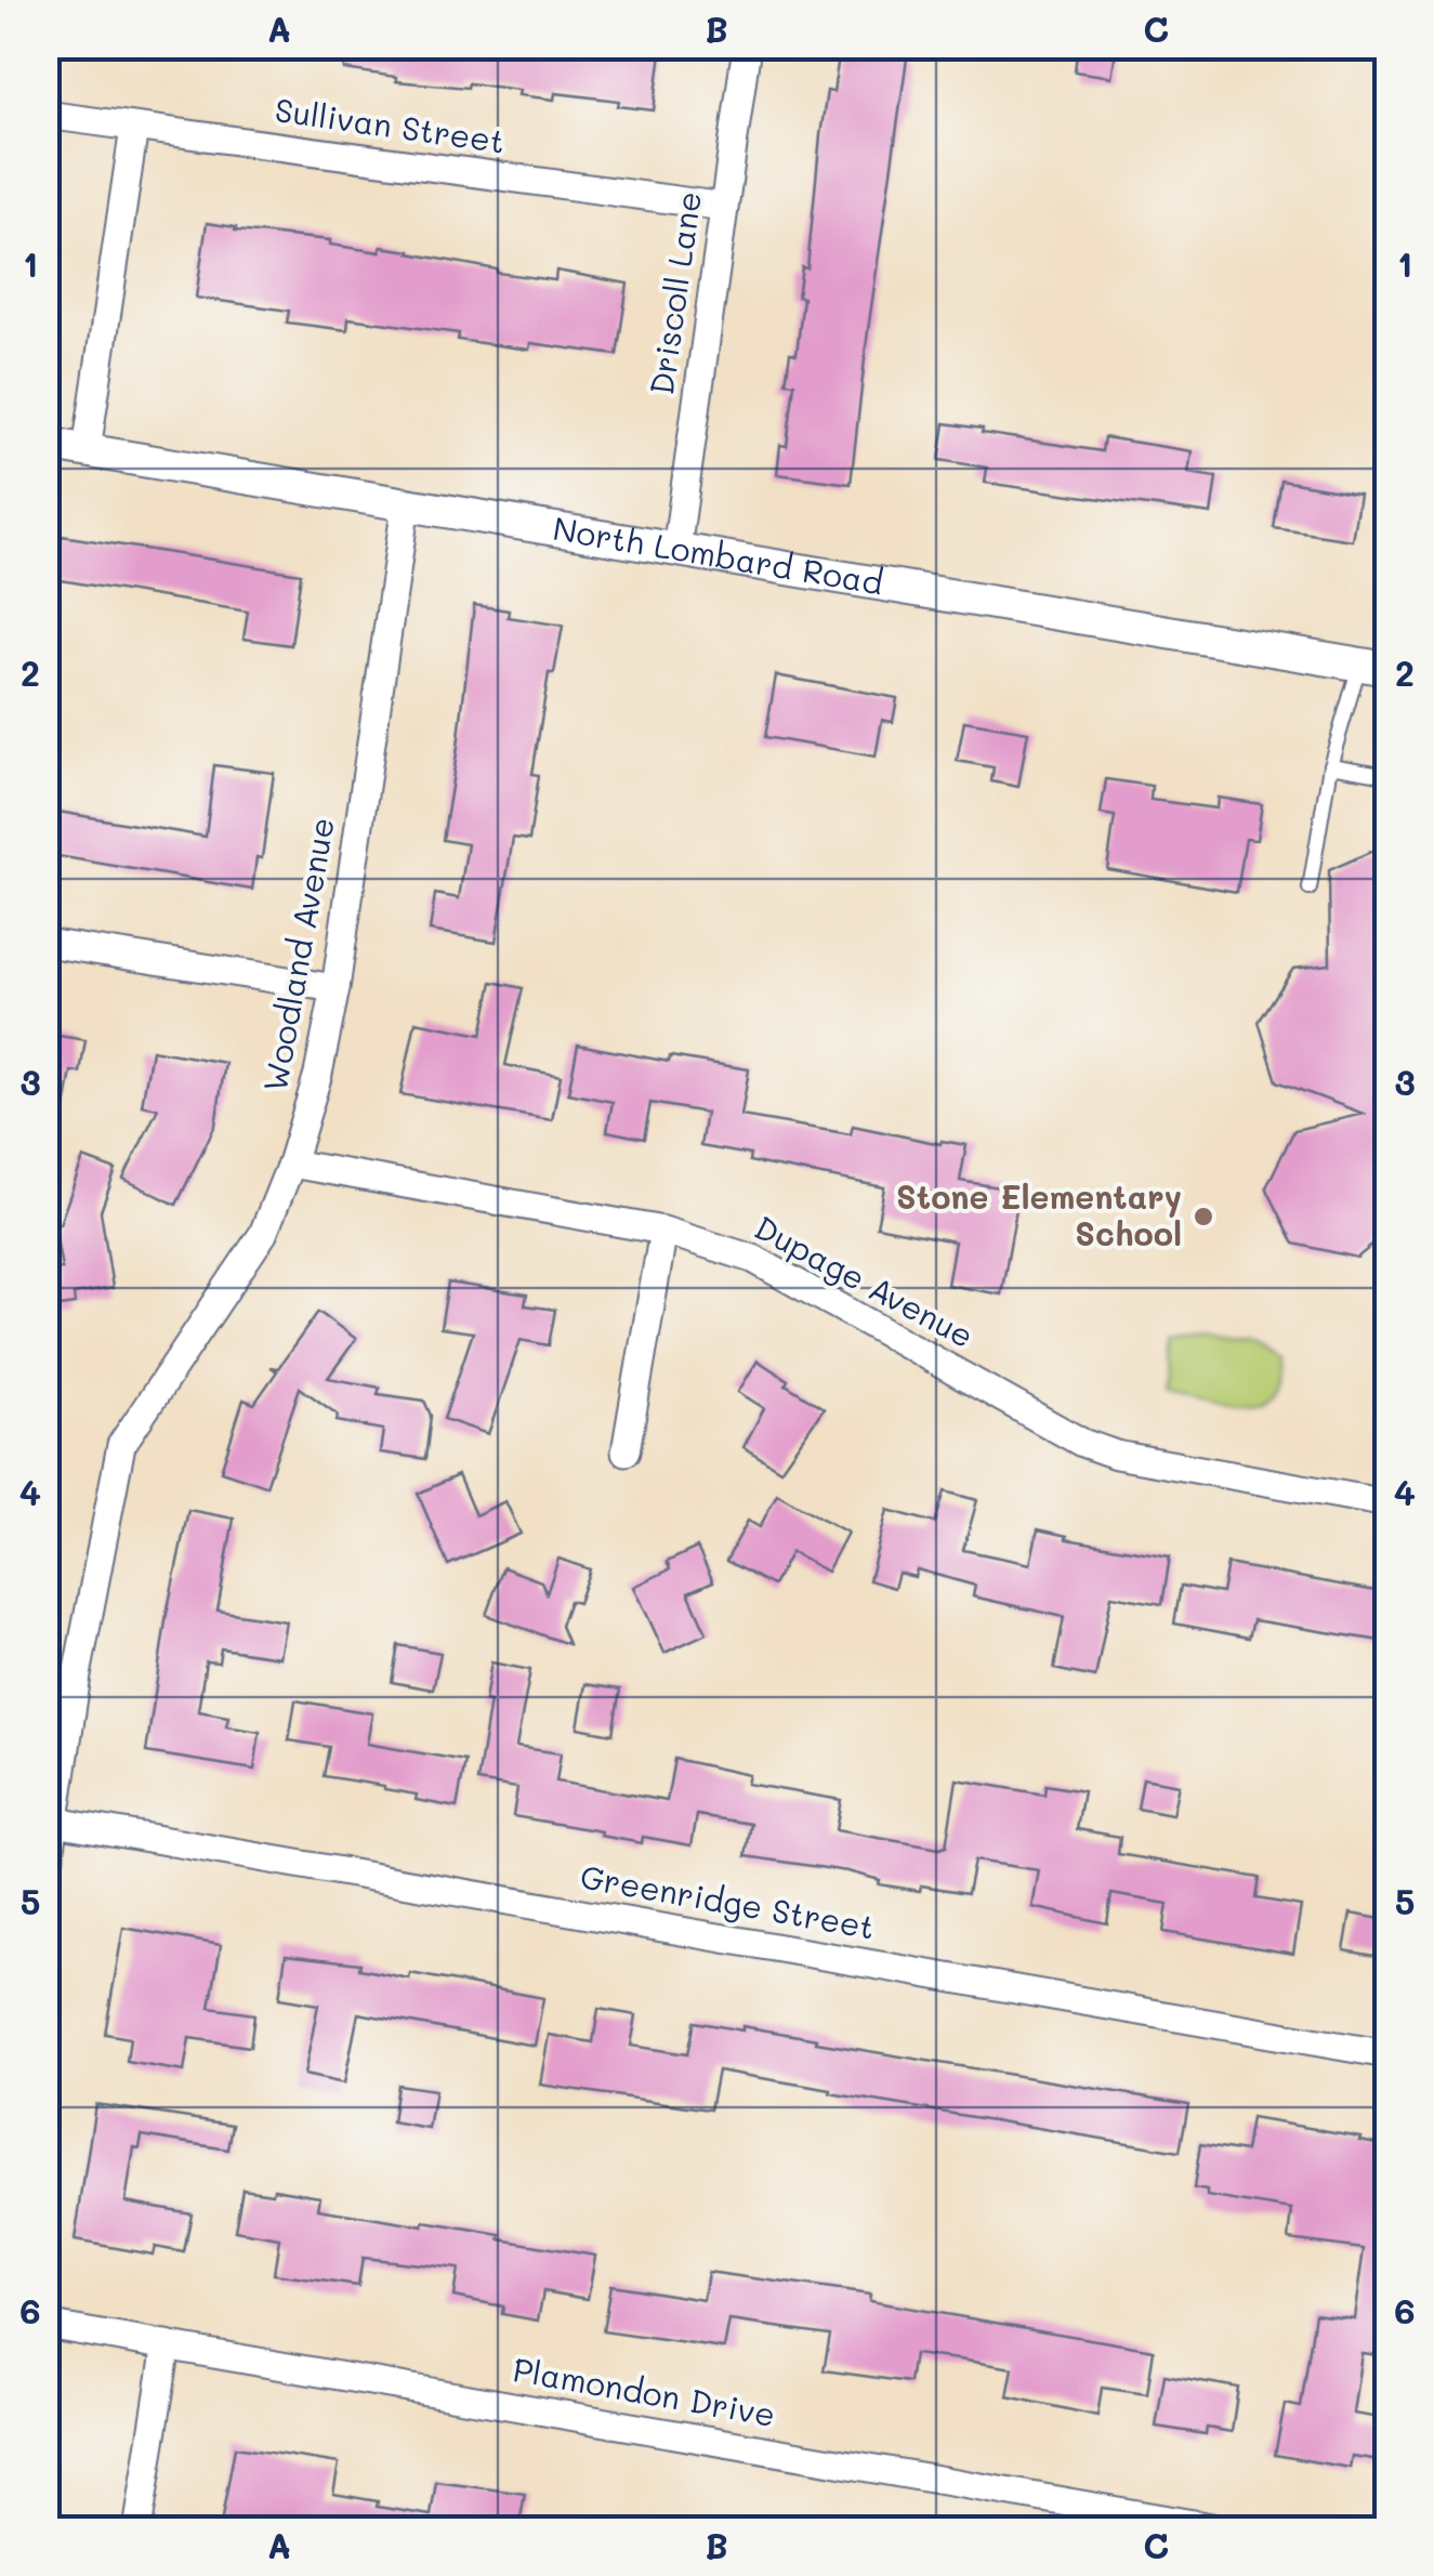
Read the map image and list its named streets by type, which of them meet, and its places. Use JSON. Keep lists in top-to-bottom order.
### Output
{
  "streets": {
    "street": [
      "Sullivan Street",
      "Driscoll Lane",
      "North Lombard Road",
      "Woodland Avenue",
      "Dupage Avenue",
      "Greenridge Street",
      "Plamondon Drive"
    ]
  },
  "crossings": [
    ["Sullivan Street", "Driscoll Lane"],
    ["Driscoll Lane", "North Lombard Road"],
    ["North Lombard Road", "Woodland Avenue"],
    ["Woodland Avenue", "Dupage Avenue"],
    ["Woodland Avenue", "Greenridge Street"]
  ],
  "places": ["Stone Elementary School"],
  "grid": {
    "columns": ["A", "B", "C"],
    "rows": [
      "1",
      "2",
      "3",
      "4",
      "5",
      "6"
    ]
  }
}
